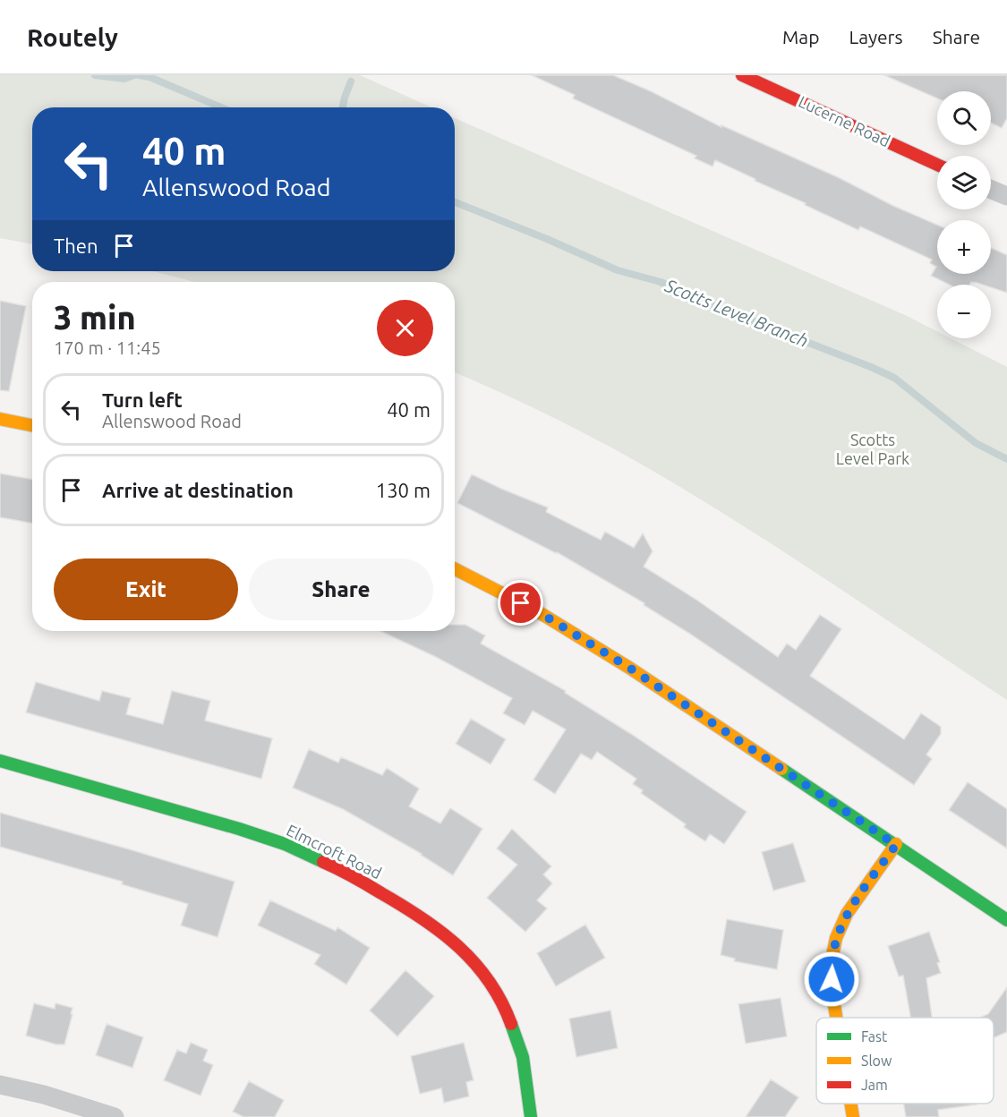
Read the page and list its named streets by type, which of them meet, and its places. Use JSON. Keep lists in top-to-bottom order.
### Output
{
  "streets": {
    "street": ["Lucerne Road", "Elmcroft Road"]
  },
  "water": ["Scotts Level Branch"],
  "parks": ["Scotts Level Park"],
  "legend": ["Fast", "Slow", "Jam"],
  "page": {
    "header": "Routely",
    "nav": ["Map", "Layers", "Share"],
    "map_buttons": ["+", "−"],
    "turn": ["40 m", "Allenswood Road"],
    "then": "Then",
    "heading": ["3 min", "170 m · 11:45"],
    "list": [
      {
        "name": "Turn left",
        "note": "Allenswood Road",
        "value": "40 m"
      },
      {
        "name": "Arrive at destination",
        "value": "130 m"
      }
    ],
    "buttons": ["Exit", "Share"]
  }
}
